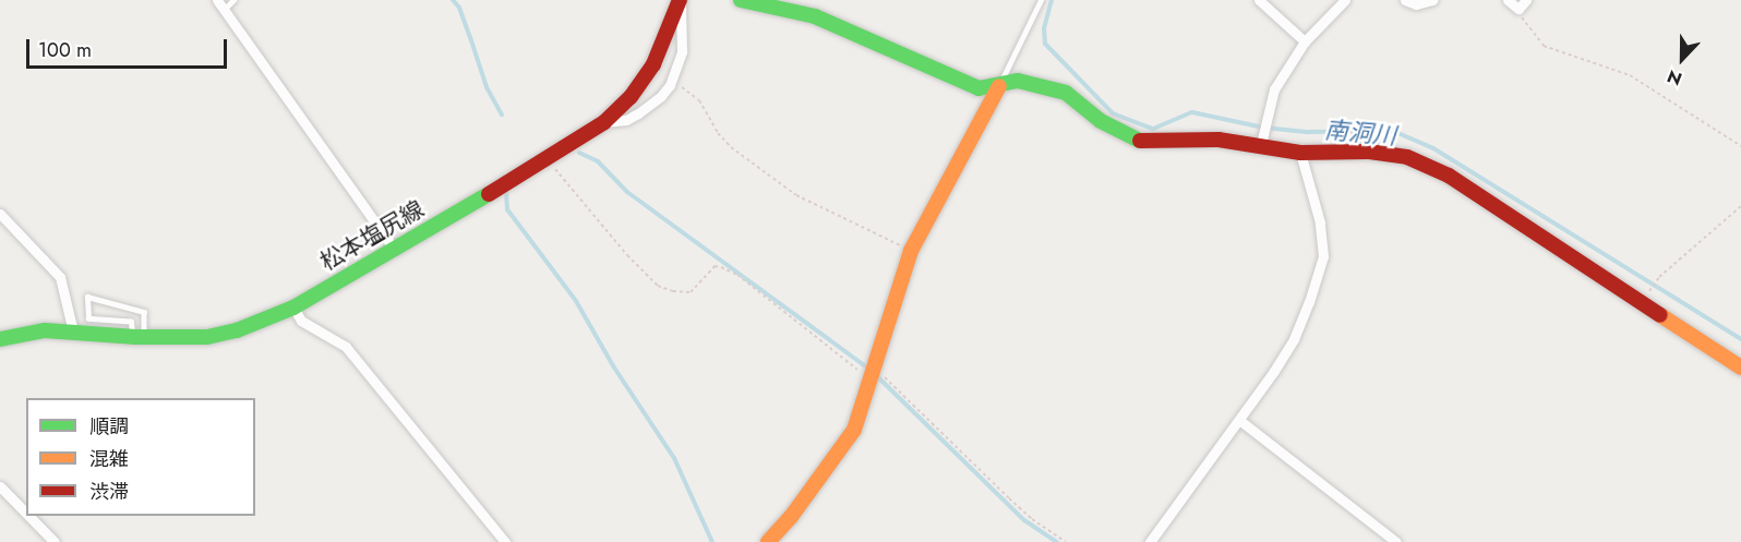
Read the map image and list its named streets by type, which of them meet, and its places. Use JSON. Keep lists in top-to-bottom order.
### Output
{
  "streets": {
    "street": ["松本塩尻線"]
  },
  "water": ["南洞川"],
  "legend": ["順調", "混雑", "渋滞"],
  "scale_bar": "100 m",
  "north": "bottom"
}
